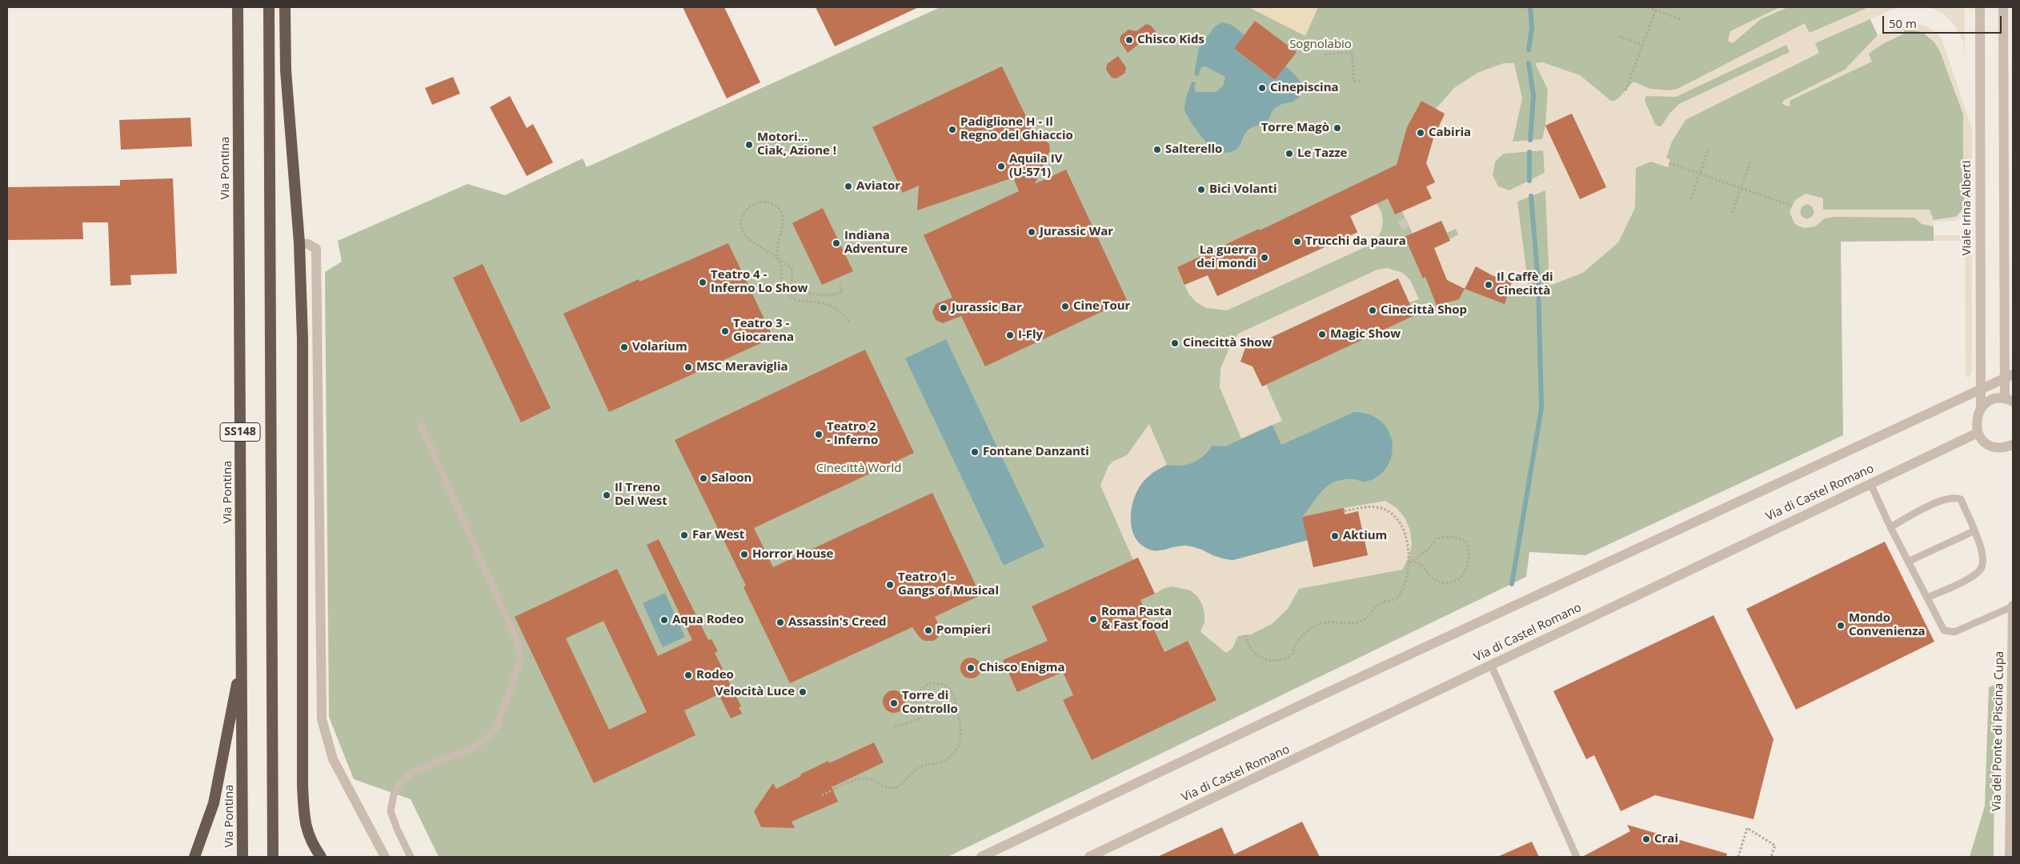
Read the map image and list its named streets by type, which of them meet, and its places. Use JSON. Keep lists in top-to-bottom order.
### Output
{
  "streets": {
    "highway": ["Via Pontina", "SS148"],
    "street": ["Viale Irina Alberti", "Via di Castel Romano", "Via del Ponte di Piscina Cupa"]
  },
  "crossings": [
    ["Viale Irina Alberti", "Via di Castel Romano"]
  ],
  "parks": ["Sognolabio", "Cinecittà World"],
  "places": [
    "Chisco Kids",
    "Cinepiscina",
    "Torre Magò",
    "Padiglione H - Il Regno del Ghiaccio",
    "Cabiria",
    "Motori... Ciak, Azione !",
    "Salterello",
    "Le Tazze",
    "Aquila IV (U-571)",
    "Aviator",
    "Bici Volanti",
    "Jurassic War",
    "Trucchi da paura",
    "Indiana Adventure",
    "La guerra dei mondi",
    "Teatro 4 - Inferno Lo Show",
    "Il Caffè di Cinecittà",
    "Cine Tour",
    "Jurassic Bar",
    "Cinecittà Shop",
    "Teatro 3 - Giocarena",
    "Magic Show",
    "I-Fly",
    "Cinecittà Show",
    "Volarium",
    "MSC Meraviglia",
    "Teatro 2 - Inferno",
    "Fontane Danzanti",
    "Saloon",
    "Il Treno Del West",
    "Far West",
    "Aktium",
    "Horror House",
    "Teatro 1 - Gangs of Musical",
    "Roma Pasta & Fast food",
    "Aqua Rodeo",
    "Assassin's Creed",
    "Mondo Convenienza",
    "Pompieri",
    "Chisco Enigma",
    "Rodeo",
    "Velocità Luce",
    "Torre di Controllo",
    "Crai"
  ],
  "scale_bar": "50 m"
}
